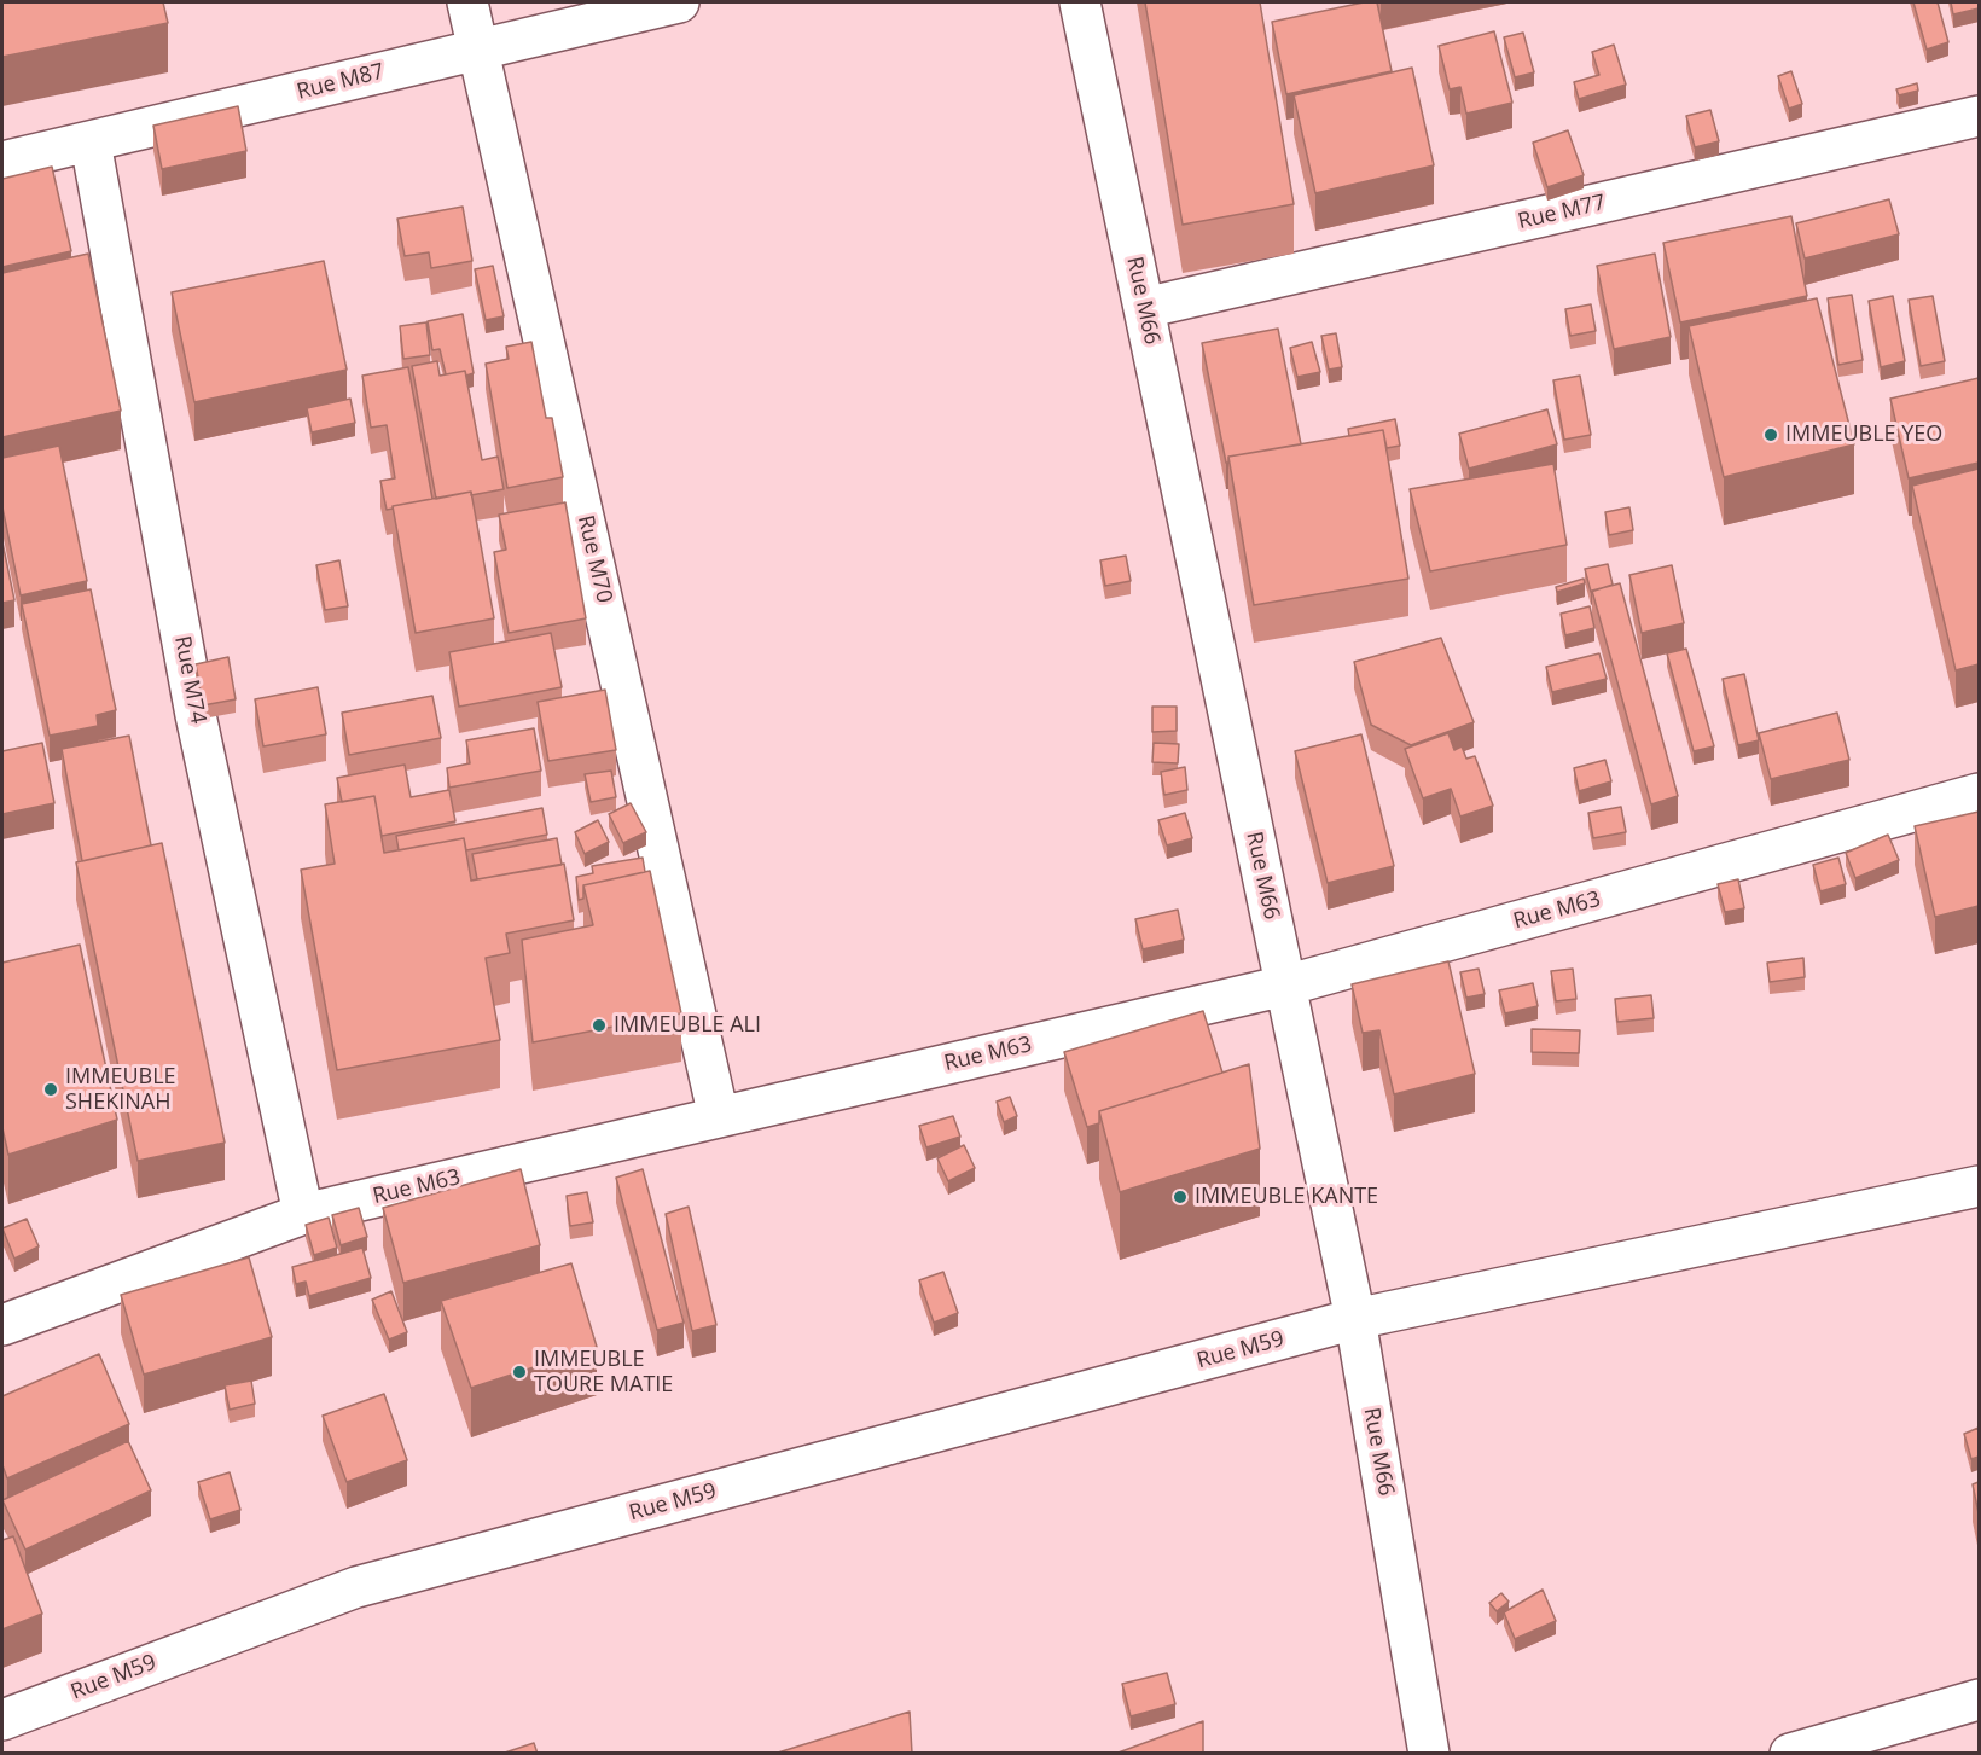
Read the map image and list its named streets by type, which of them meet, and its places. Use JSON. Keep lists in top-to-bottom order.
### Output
{
  "streets": {
    "street": [
      "Rue M87",
      "Rue M77",
      "Rue M66",
      "Rue M70",
      "Rue M74",
      "Rue M63",
      "Rue M59"
    ]
  },
  "crossings": [
    ["Rue M87", "Rue M70"],
    ["Rue M87", "Rue M74"],
    ["Rue M77", "Rue M66"],
    ["Rue M66", "Rue M63"],
    ["Rue M66", "Rue M59"],
    ["Rue M70", "Rue M63"],
    ["Rue M74", "Rue M63"]
  ],
  "places": [
    "IMMEUBLE YEO",
    "IMMEUBLE ALI",
    "IMMEUBLE SHEKINAH",
    "IMMEUBLE KANTE",
    "IMMEUBLE TOURE MATIE"
  ]
}
